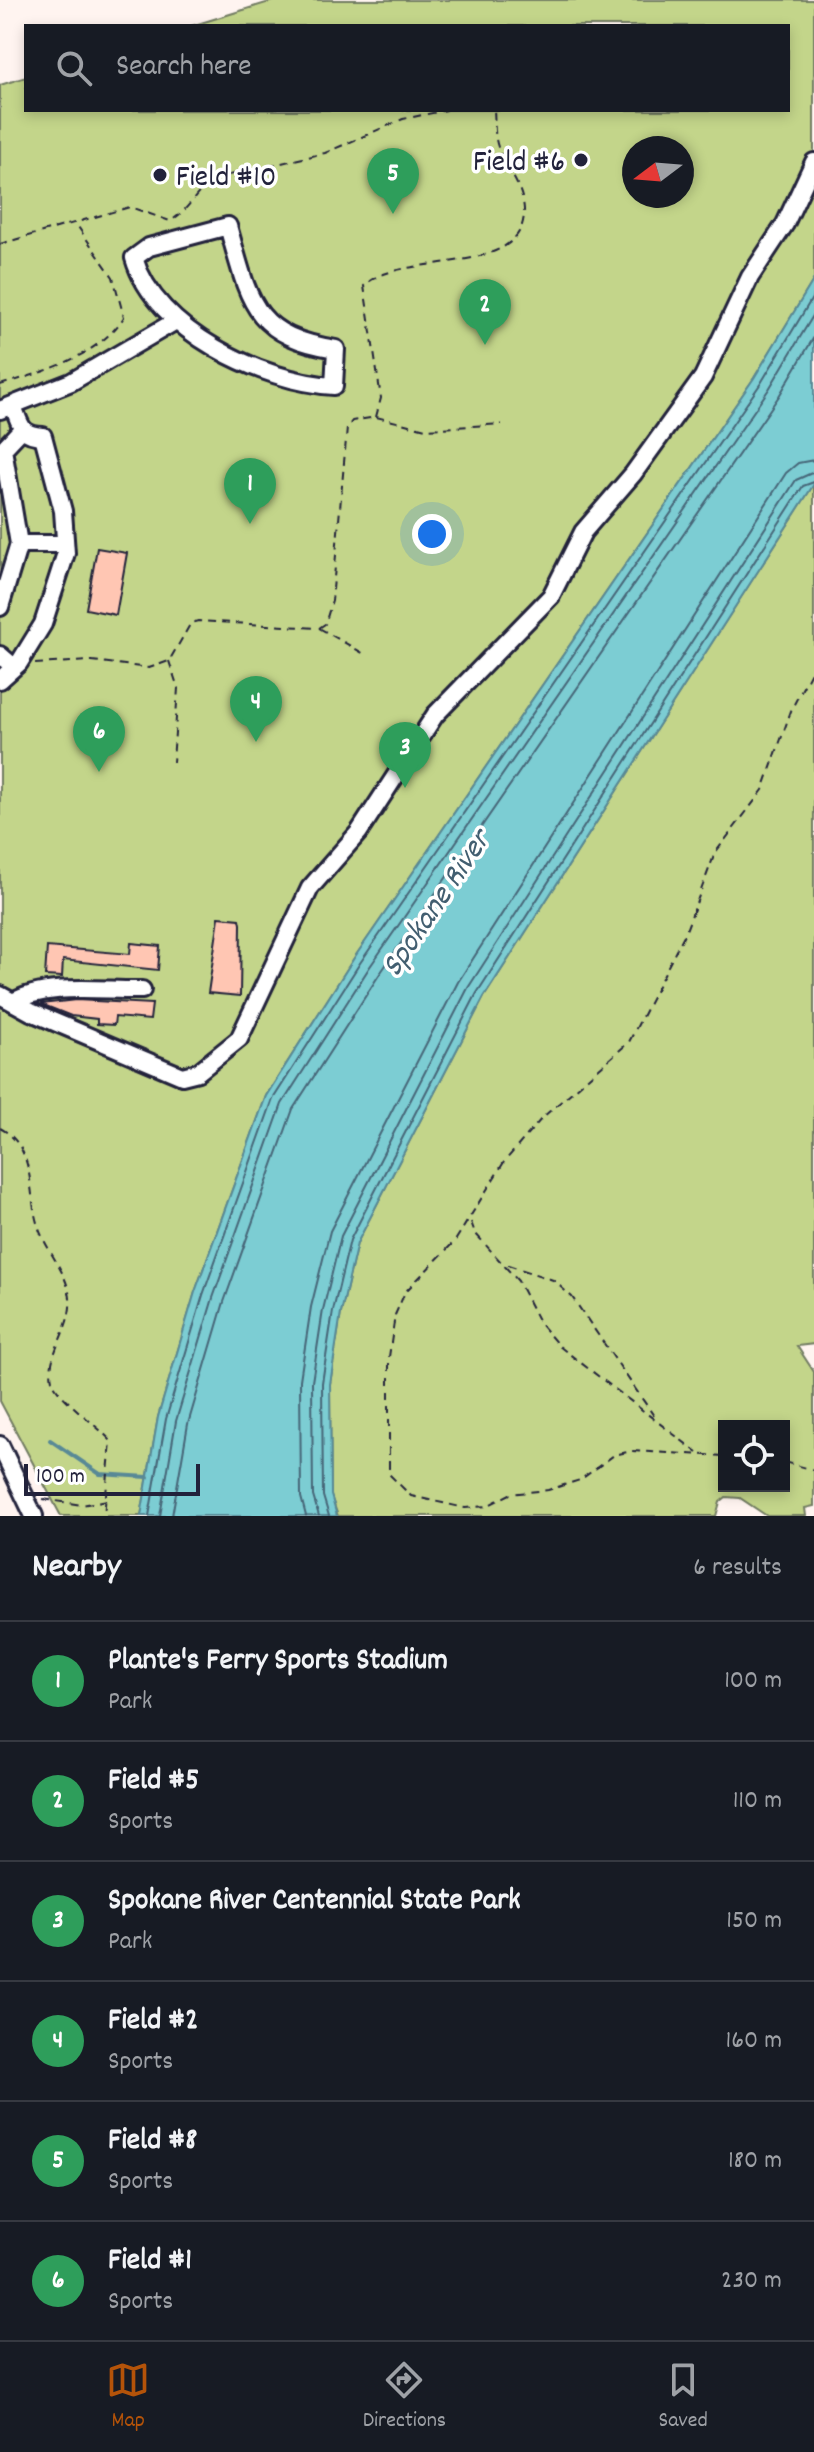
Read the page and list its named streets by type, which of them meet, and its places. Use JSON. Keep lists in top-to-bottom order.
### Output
{
  "water": ["Spokane River"],
  "places": ["Field #6", "Field #10"],
  "scale_bar": "100 m",
  "north": "left",
  "page": {
    "search": "Search here",
    "pins": [
      "5",
      "2",
      "1",
      "4",
      "6",
      "3"
    ],
    "scale": "100 m",
    "heading": ["Nearby", "6 results"],
    "list": [
      {
        "mark": "1",
        "name": "Plante's Ferry Sports Stadium",
        "note": "Park",
        "value": "100 m"
      },
      {
        "mark": "2",
        "name": "Field #5",
        "note": "Sports",
        "value": "110 m"
      },
      {
        "mark": "3",
        "name": "Spokane River Centennial State Park",
        "note": "Park",
        "value": "150 m"
      },
      {
        "mark": "4",
        "name": "Field #2",
        "note": "Sports",
        "value": "160 m"
      },
      {
        "mark": "5",
        "name": "Field #8",
        "note": "Sports",
        "value": "180 m"
      },
      {
        "mark": "6",
        "name": "Field #1",
        "note": "Sports",
        "value": "230 m"
      }
    ],
    "nav": ["Map", "Directions", "Saved"]
  }
}
